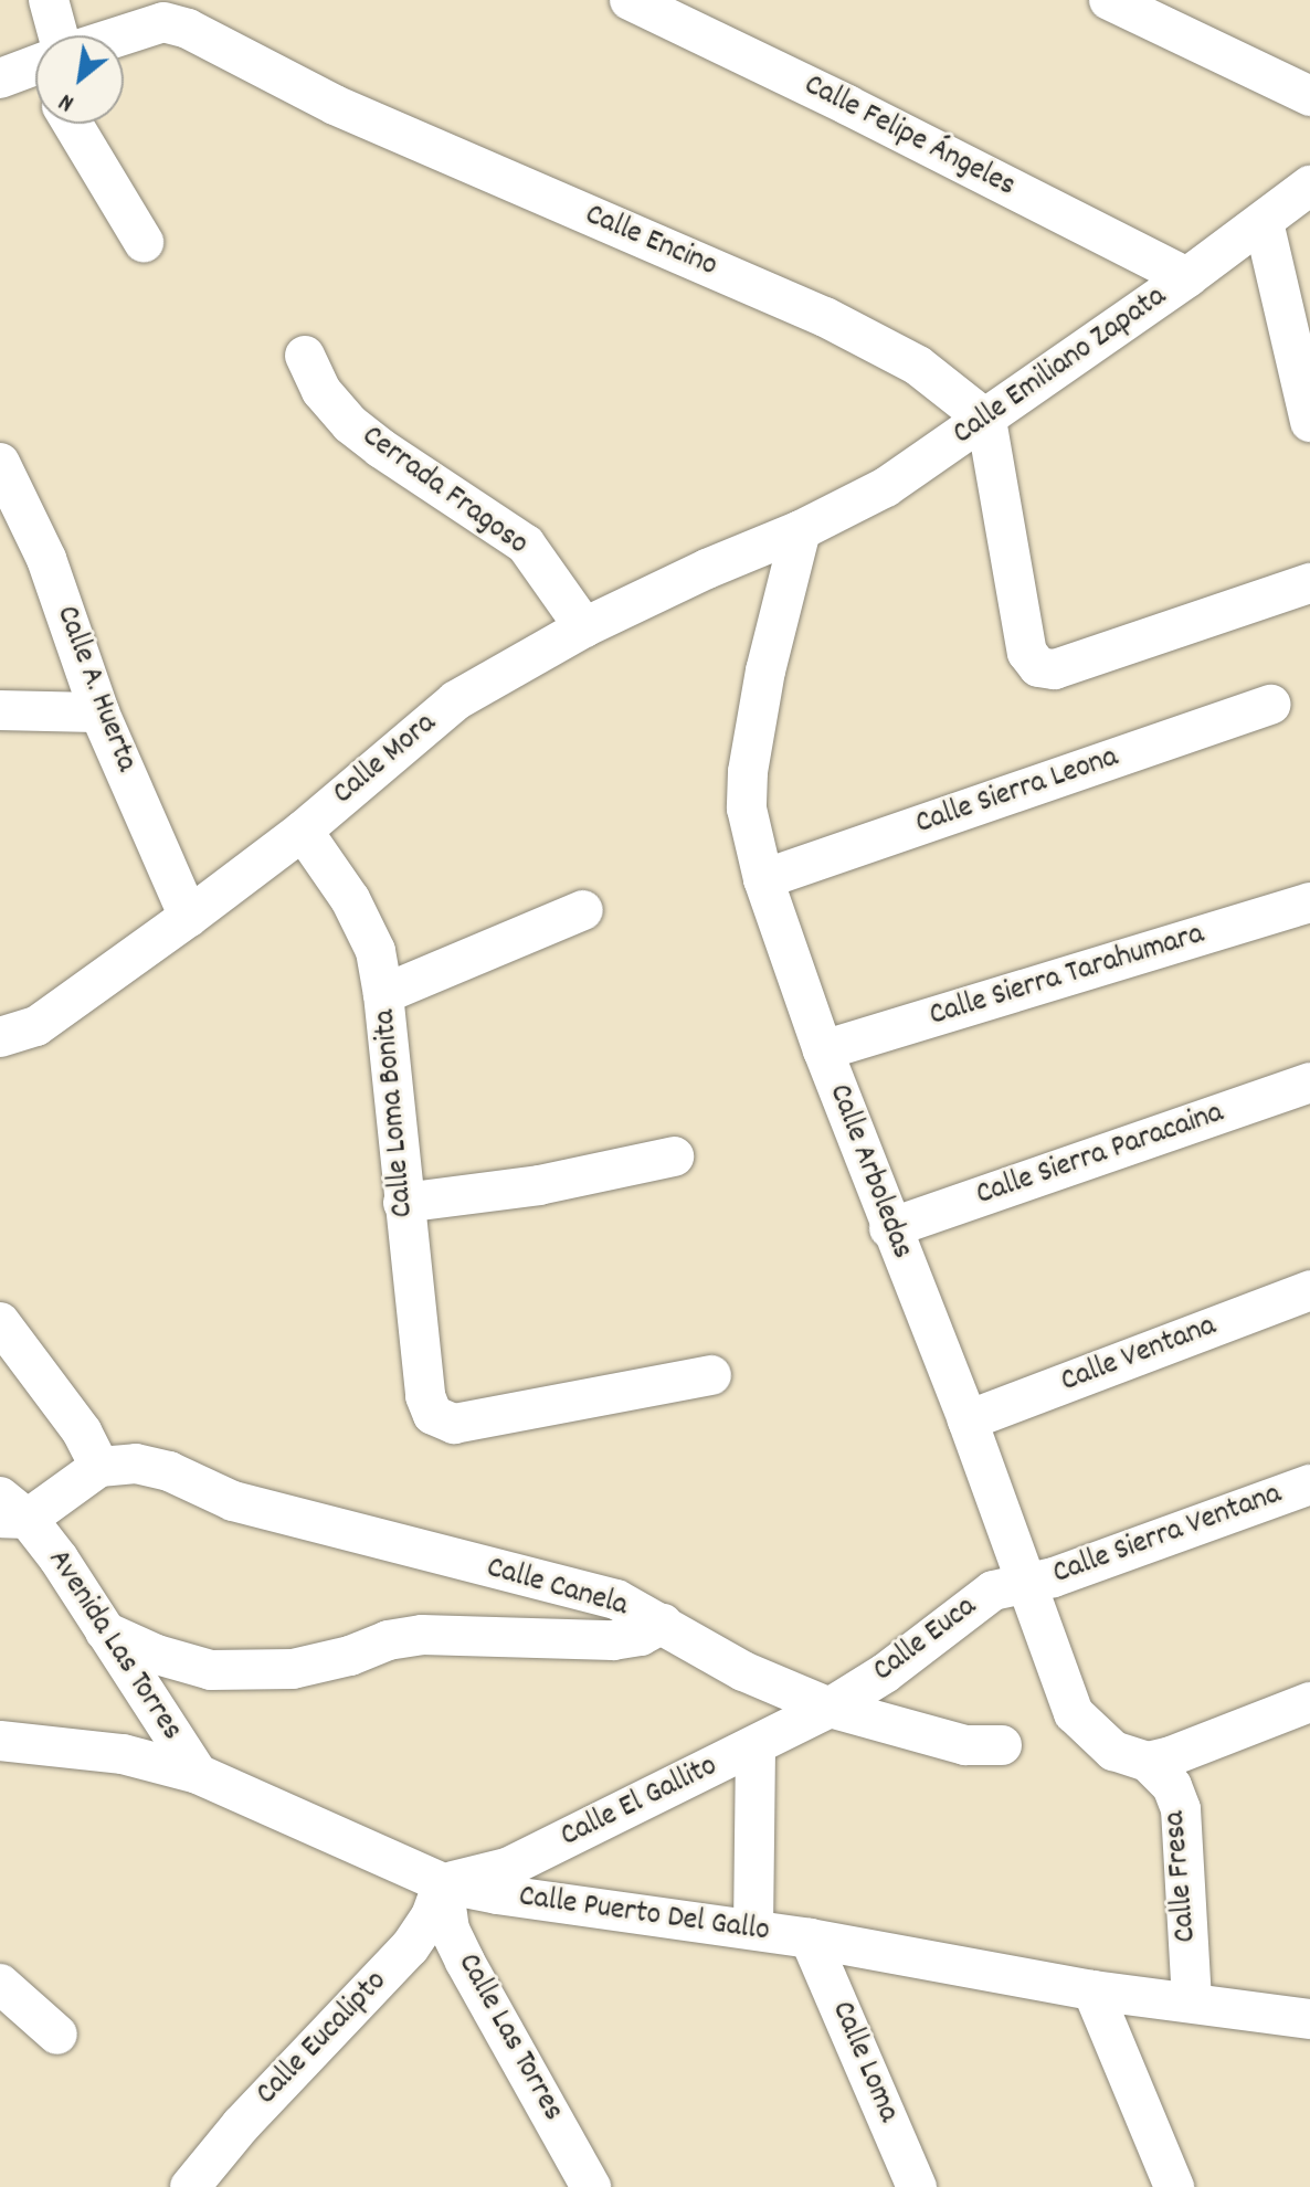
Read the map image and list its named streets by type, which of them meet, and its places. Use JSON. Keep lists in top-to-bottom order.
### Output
{
  "streets": {
    "street": [
      "Calle Felipe Ángeles",
      "Calle Encino",
      "Calle Emiliano Zapata",
      "Cerrada Fragoso",
      "Calle A. Huerta",
      "Calle Mora",
      "Calle Sierra Leona",
      "Calle Sierra Tarahumara",
      "Calle Loma Bonita",
      "Calle Sierra Paracaina",
      "Calle Arboledas",
      "Calle Ventana",
      "Calle Sierra Ventana",
      "Calle Canela",
      "Calle Euca",
      "Avenida Las Torres",
      "Calle El Gallito",
      "Calle Fresa",
      "Calle Puerto Del Gallo",
      "Calle Las Torres",
      "Calle Eucalipto",
      "Calle Loma"
    ]
  },
  "crossings": [
    ["Calle Felipe Ángeles", "Calle Emiliano Zapata"],
    ["Calle Encino", "Calle Emiliano Zapata"],
    ["Calle Emiliano Zapata", "Calle Mora"],
    ["Calle Emiliano Zapata", "Calle Arboledas"],
    ["Cerrada Fragoso", "Calle Mora"],
    ["Calle A. Huerta", "Calle Mora"],
    ["Calle Mora", "Calle Loma Bonita"],
    ["Calle Mora", "Calle Arboledas"],
    ["Calle Sierra Leona", "Calle Arboledas"],
    ["Calle Sierra Tarahumara", "Calle Arboledas"],
    ["Calle Sierra Paracaina", "Calle Arboledas"],
    ["Calle Arboledas", "Calle Ventana"],
    ["Calle Arboledas", "Calle Sierra Ventana"],
    ["Calle Arboledas", "Calle Euca"],
    ["Calle Arboledas", "Calle Fresa"],
    ["Calle Sierra Ventana", "Calle Euca"],
    ["Calle Canela", "Calle Euca"],
    ["Calle Canela", "Avenida Las Torres"],
    ["Calle Canela", "Calle El Gallito"],
    ["Calle Euca", "Calle El Gallito"],
    ["Avenida Las Torres", "Calle Puerto Del Gallo"],
    ["Calle El Gallito", "Calle Puerto Del Gallo"],
    ["Calle El Gallito", "Calle Las Torres"],
    ["Calle El Gallito", "Calle Eucalipto"],
    ["Calle Fresa", "Calle Puerto Del Gallo"],
    ["Calle Puerto Del Gallo", "Calle Las Torres"],
    ["Calle Puerto Del Gallo", "Calle Eucalipto"],
    ["Calle Puerto Del Gallo", "Calle Loma"],
    ["Calle Las Torres", "Calle Eucalipto"]
  ],
  "north": "bottom left"
}
